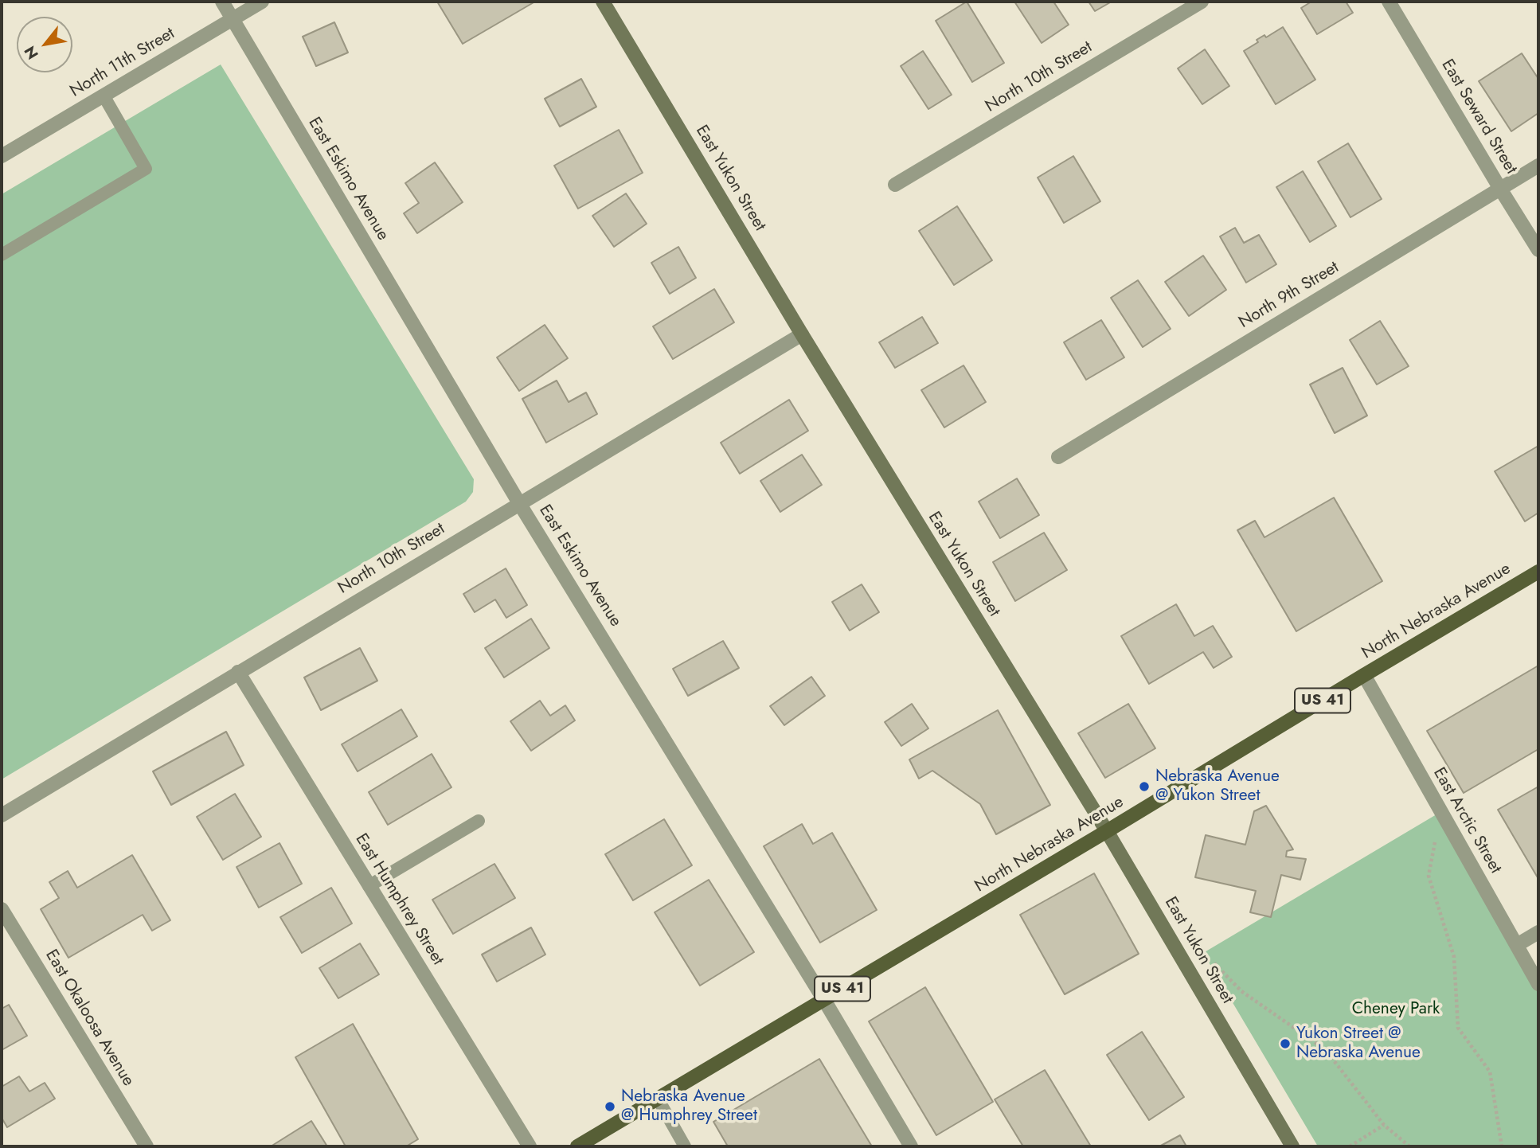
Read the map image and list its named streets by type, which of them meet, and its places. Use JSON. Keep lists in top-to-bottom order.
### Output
{
  "streets": {
    "main road": ["North Nebraska Avenue", "US 41"],
    "street": [
      "North 11th Street",
      "North 10th Street",
      "East Seward Street",
      "East Yukon Street",
      "East Eskimo Avenue",
      "North 9th Street",
      "East Arctic Street",
      "East Humphrey Street",
      "East Okaloosa Avenue"
    ]
  },
  "crossings": [
    ["North 11th Street", "East Eskimo Avenue"],
    ["North 10th Street", "East Yukon Street"],
    ["North 10th Street", "East Eskimo Avenue"],
    ["North 10th Street", "East Humphrey Street"],
    ["East Seward Street", "North 9th Street"],
    ["East Yukon Street", "North Nebraska Avenue"],
    ["East Eskimo Avenue", "North Nebraska Avenue"],
    ["North Nebraska Avenue", "East Arctic Street"]
  ],
  "parks": ["Cheney Park"],
  "places": ["Nebraska Avenue @ Yukon Street", "Yukon Street @ Nebraska Avenue", "Nebraska Avenue @ Humphrey Street"],
  "north": "bottom left"
}
